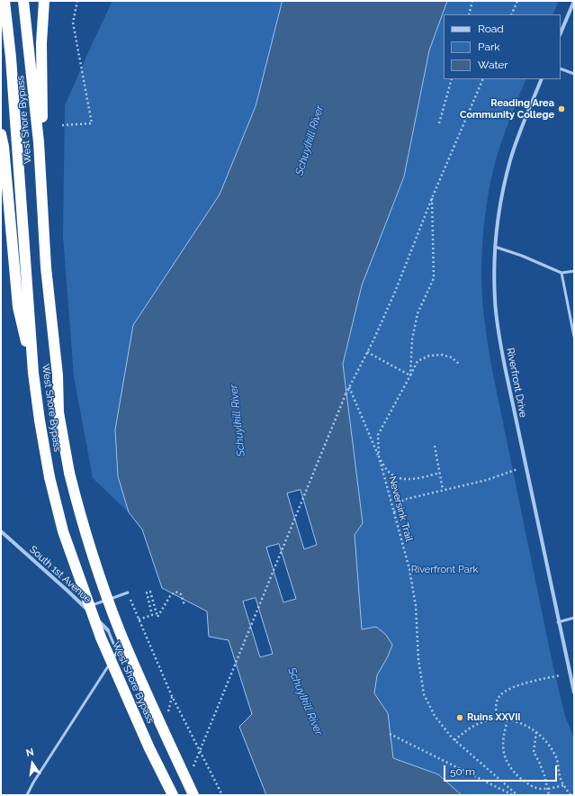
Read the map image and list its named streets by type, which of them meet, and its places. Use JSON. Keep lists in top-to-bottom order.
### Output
{
  "streets": {
    "highway": ["West Shore Bypass"],
    "street": ["Riverfront Drive", "South 1st Avenue"],
    "path": ["Neversink Trail"]
  },
  "water": ["Schuylkill River"],
  "parks": ["Riverfront Park"],
  "places": ["Reading Area Community College", "Ruins XXVII"],
  "legend": ["Road", "Park", "Water"],
  "scale_bar": "50 m",
  "north": "top"
}
